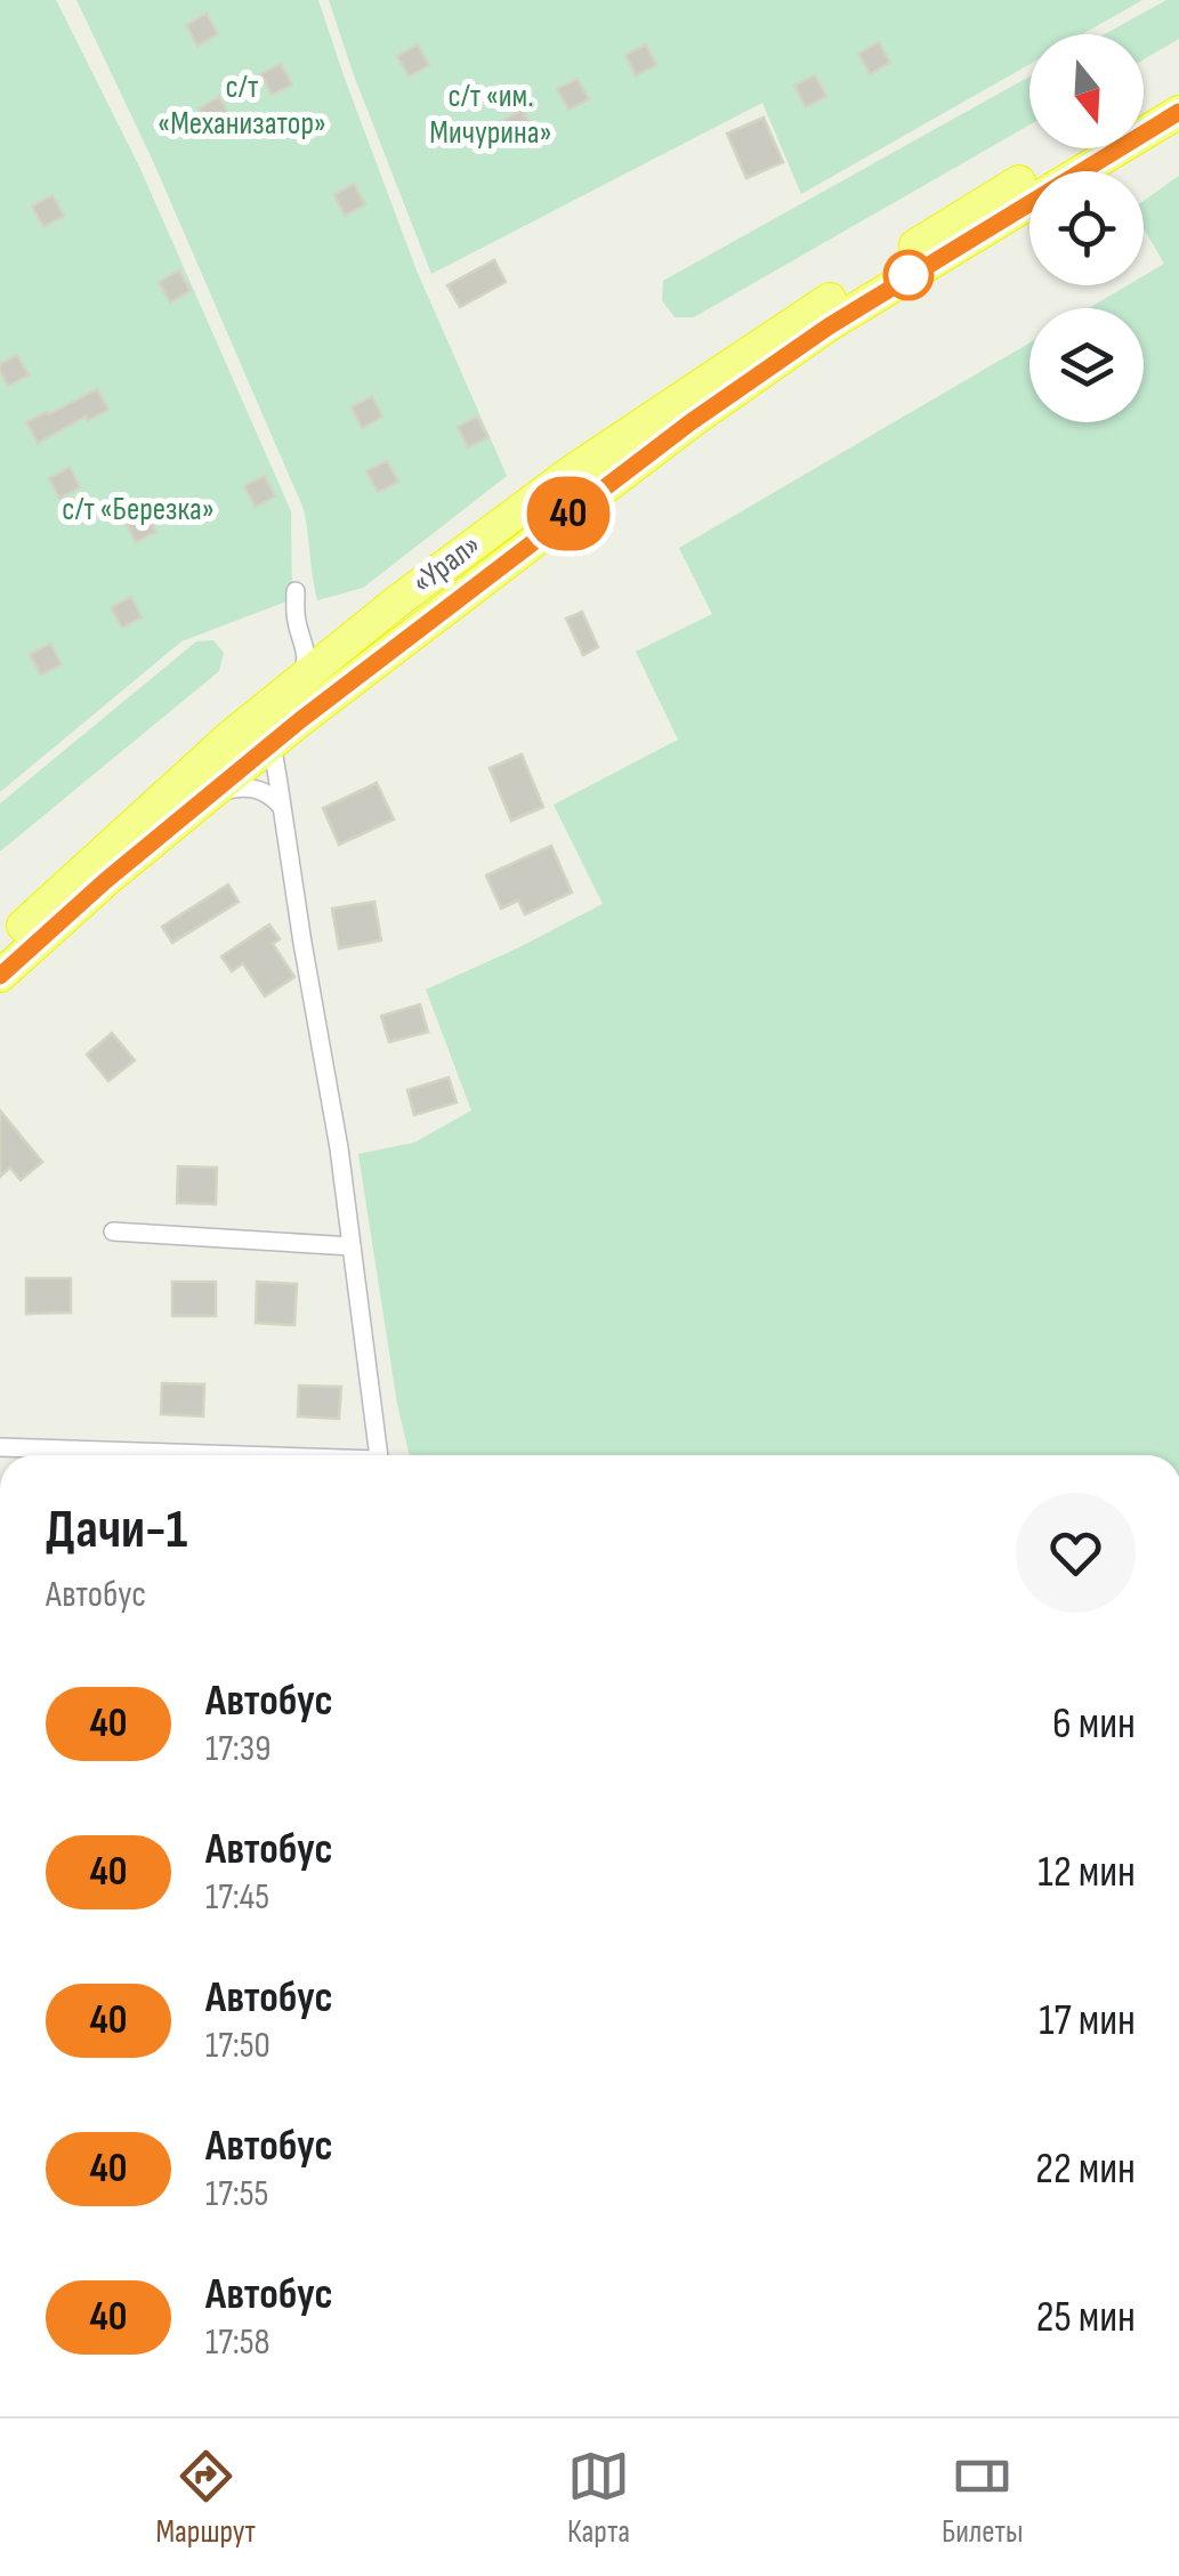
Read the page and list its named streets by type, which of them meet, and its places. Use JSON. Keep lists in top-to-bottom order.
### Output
{
  "streets": {
    "highway": ["«Урал»"]
  },
  "parks": ["с/т «Механизатор»", "с/т «им. Мичурина»", "с/т «Березка»"],
  "lines": ["bus line 40"],
  "north": "bottom",
  "page": {
    "on_map": "40",
    "heading": ["Дачи-1", "Автобус"],
    "list": [
      {
        "mark": "40",
        "name": "Автобус",
        "note": "17:39",
        "value": "6 мин"
      },
      {
        "mark": "40",
        "name": "Автобус",
        "note": "17:45",
        "value": "12 мин"
      },
      {
        "mark": "40",
        "name": "Автобус",
        "note": "17:50",
        "value": "17 мин"
      },
      {
        "mark": "40",
        "name": "Автобус",
        "note": "17:55",
        "value": "22 мин"
      },
      {
        "mark": "40",
        "name": "Автобус",
        "note": "17:58",
        "value": "25 мин"
      }
    ],
    "tabs": ["Маршрут", "Карта", "Билеты"]
  }
}
